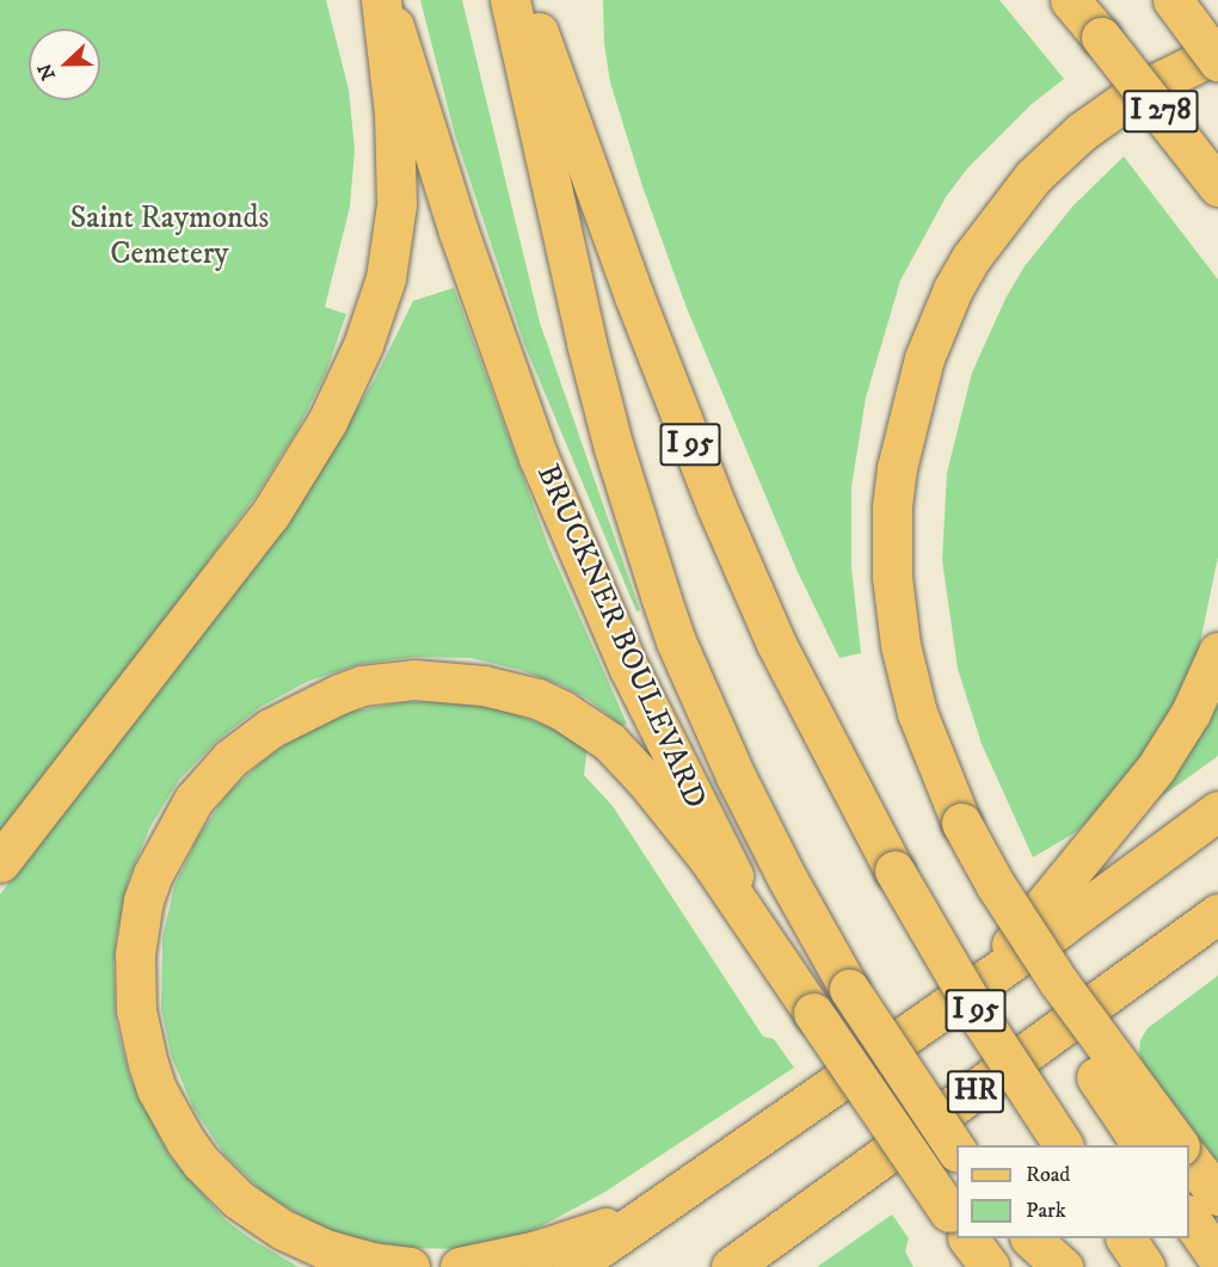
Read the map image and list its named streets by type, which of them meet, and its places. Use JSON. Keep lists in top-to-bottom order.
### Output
{
  "streets": {
    "main road": [
      "I 278",
      "I 95",
      "BRUCKNER BOULEVARD",
      "HR"
    ]
  },
  "parks": ["Saint Raymonds Cemetery"],
  "legend": ["Road", "Park"],
  "north": "left"
}
